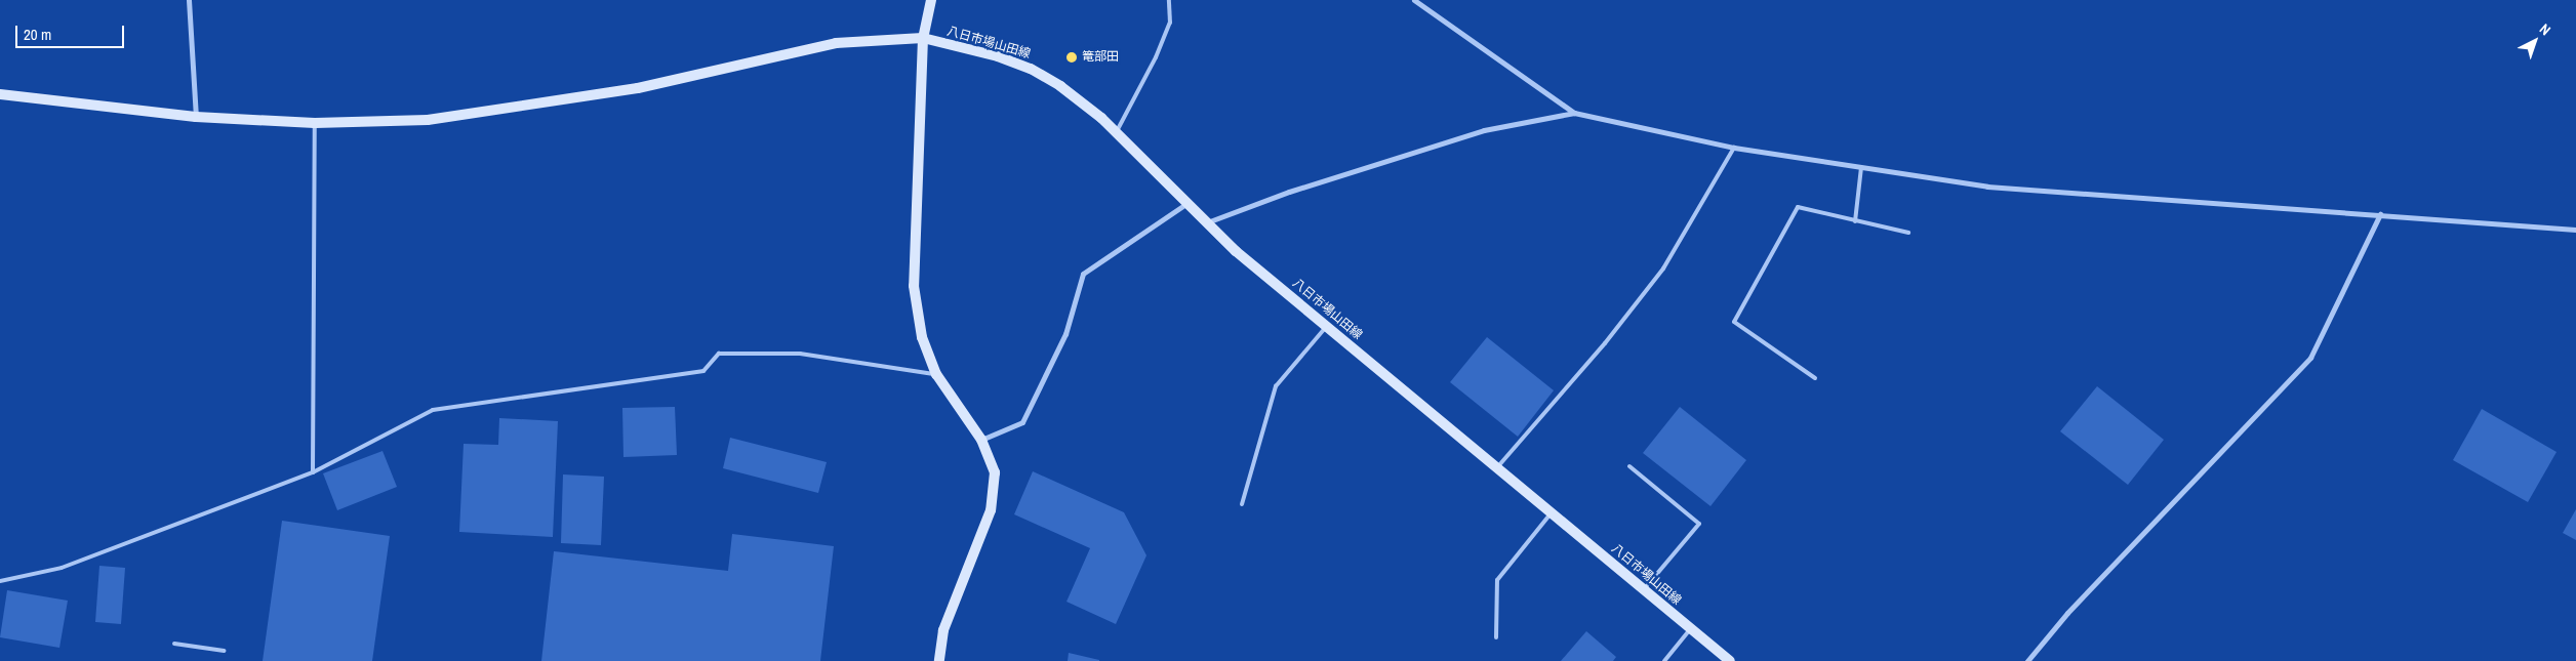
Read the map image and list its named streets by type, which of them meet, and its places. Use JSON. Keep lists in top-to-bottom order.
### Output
{
  "streets": {
    "street": ["八日市場山田線"]
  },
  "places": ["篭部田"],
  "scale_bar": "20 m",
  "north": "top right"
}
